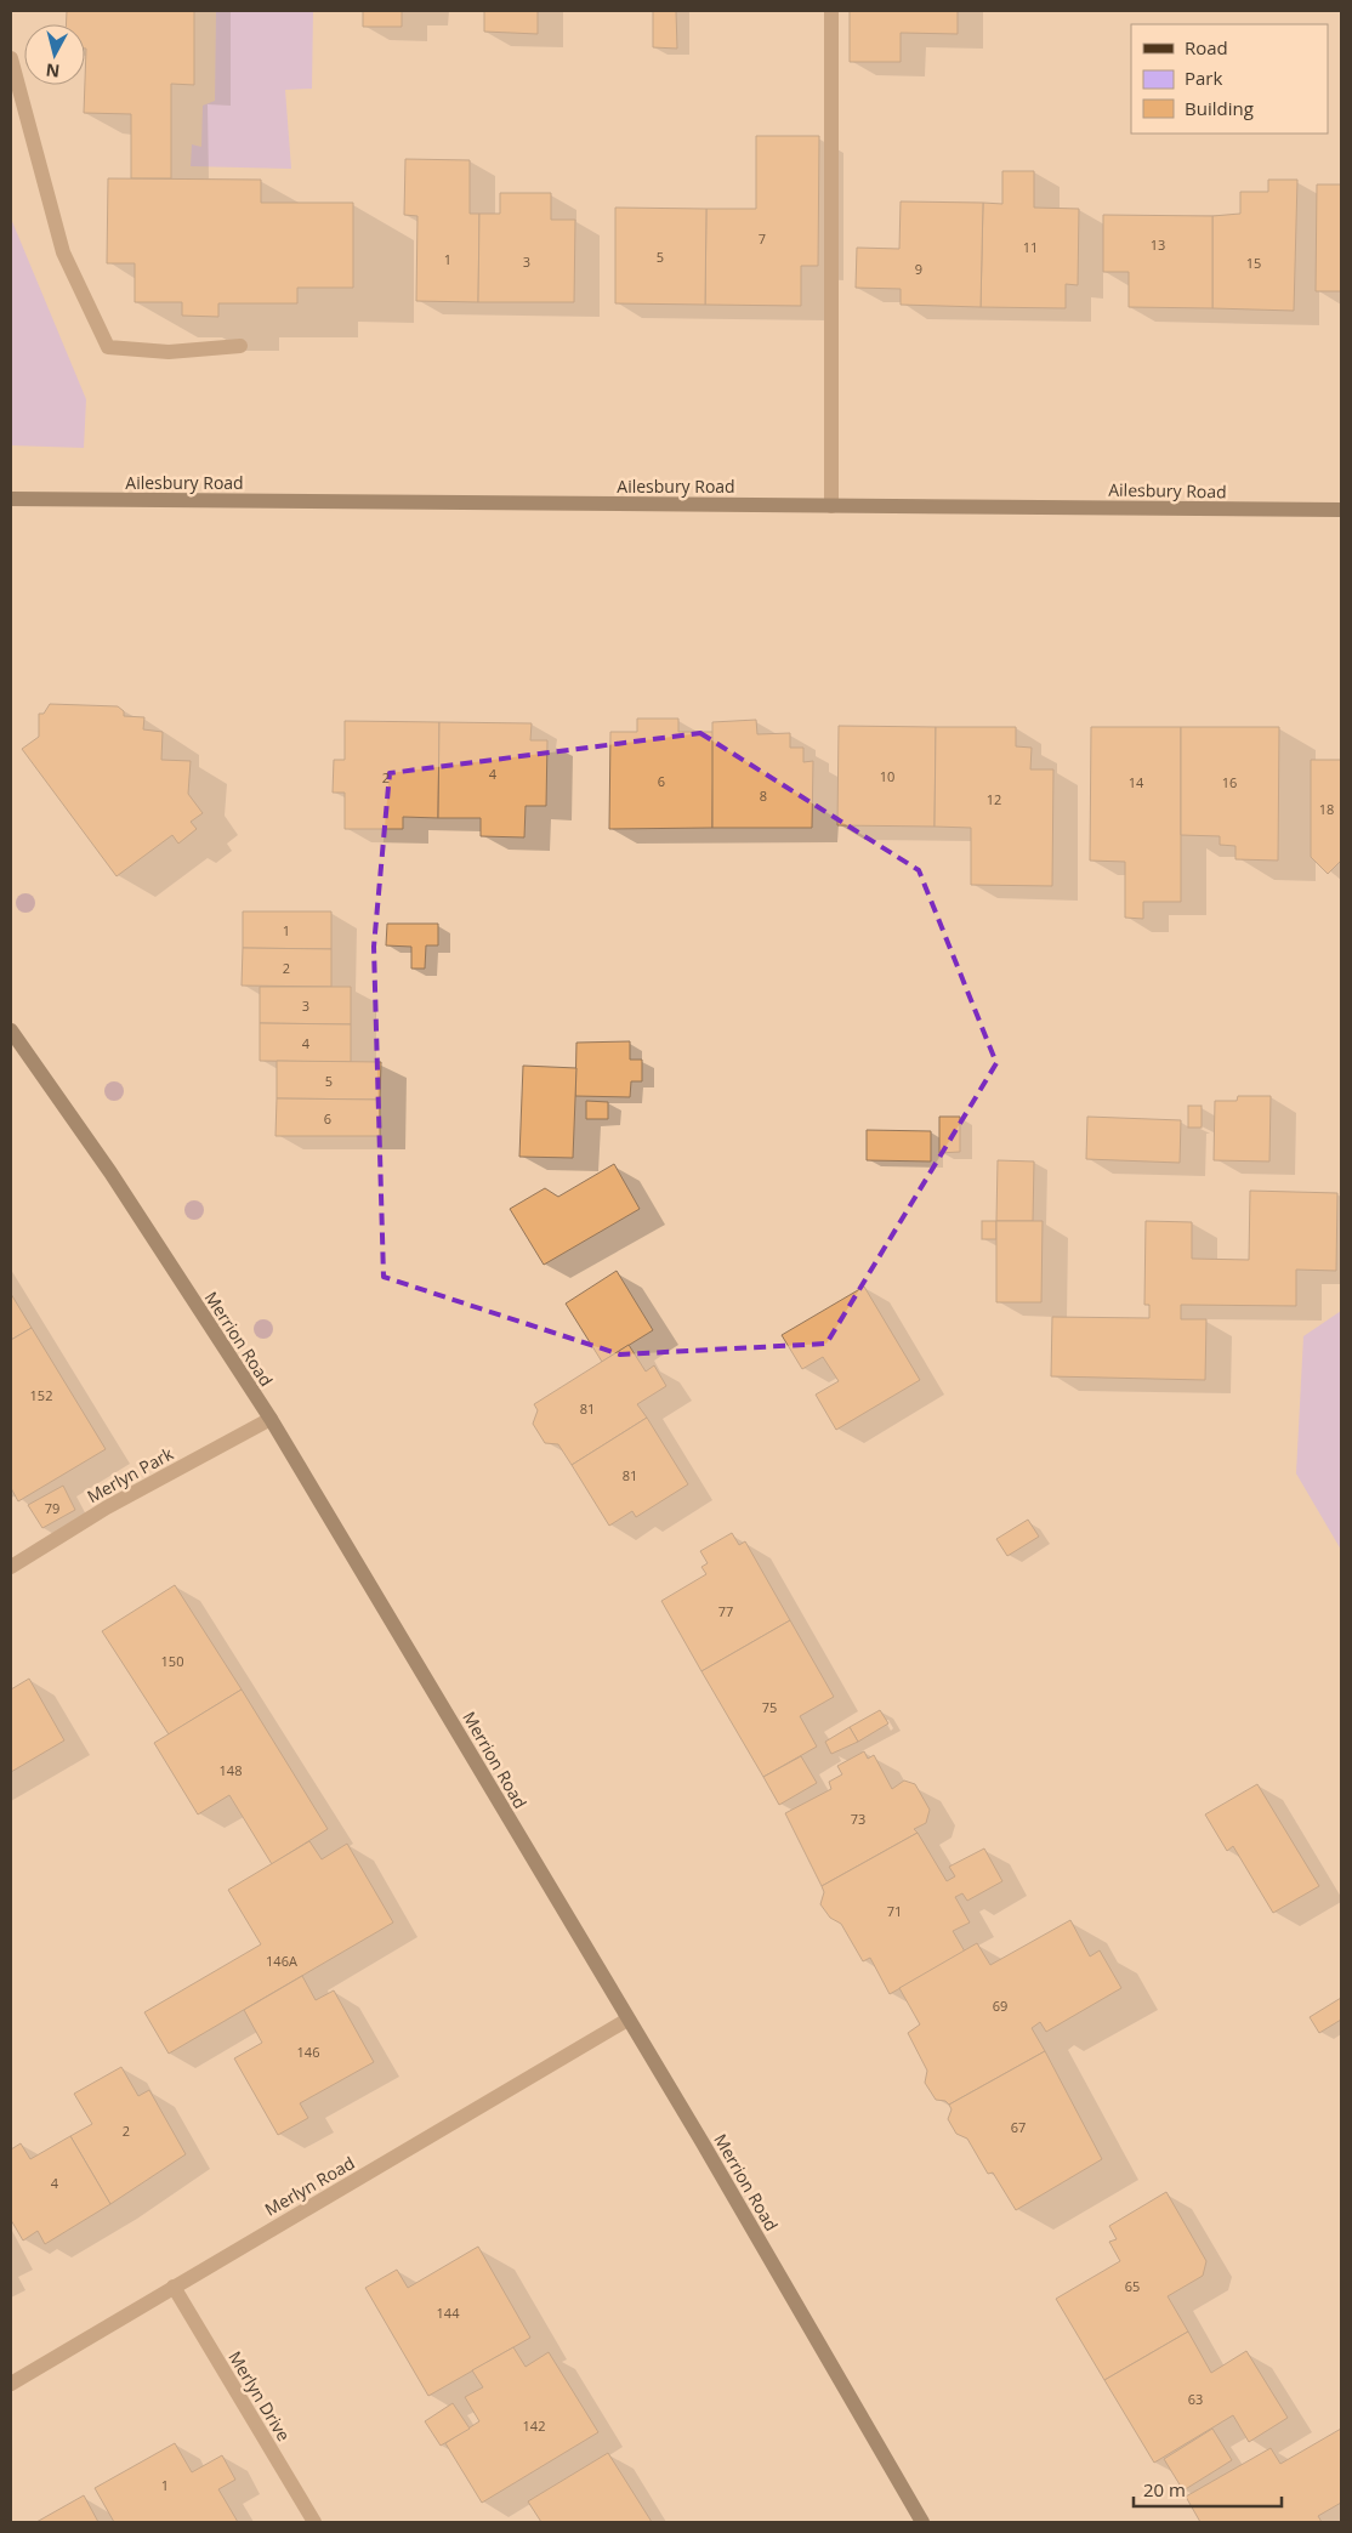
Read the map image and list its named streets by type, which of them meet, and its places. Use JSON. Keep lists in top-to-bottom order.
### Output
{
  "streets": {
    "main road": ["Ailesbury Road", "Merrion Road"],
    "street": ["Merlyn Park", "Merlyn Road", "Merlyn Drive"]
  },
  "crossings": [
    ["Merrion Road", "Merlyn Park"],
    ["Merrion Road", "Merlyn Road"],
    ["Merlyn Road", "Merlyn Drive"]
  ],
  "house_numbers": [
    "7",
    "13",
    "11",
    "5",
    "1",
    "3",
    "15",
    "9",
    "4",
    "10",
    "2",
    "6",
    "14",
    "16",
    "8",
    "12",
    "18",
    "1",
    "2",
    "3",
    "4",
    "5",
    "6",
    "152",
    "81",
    "81",
    "79",
    "77",
    "150",
    "75",
    "148",
    "73",
    "71",
    "146A",
    "69",
    "146",
    "67",
    "2",
    "4",
    "65",
    "144",
    "63",
    "142",
    "1"
  ],
  "legend": ["Road", "Park", "Building"],
  "scale_bar": "20 m",
  "north": "bottom"
}
